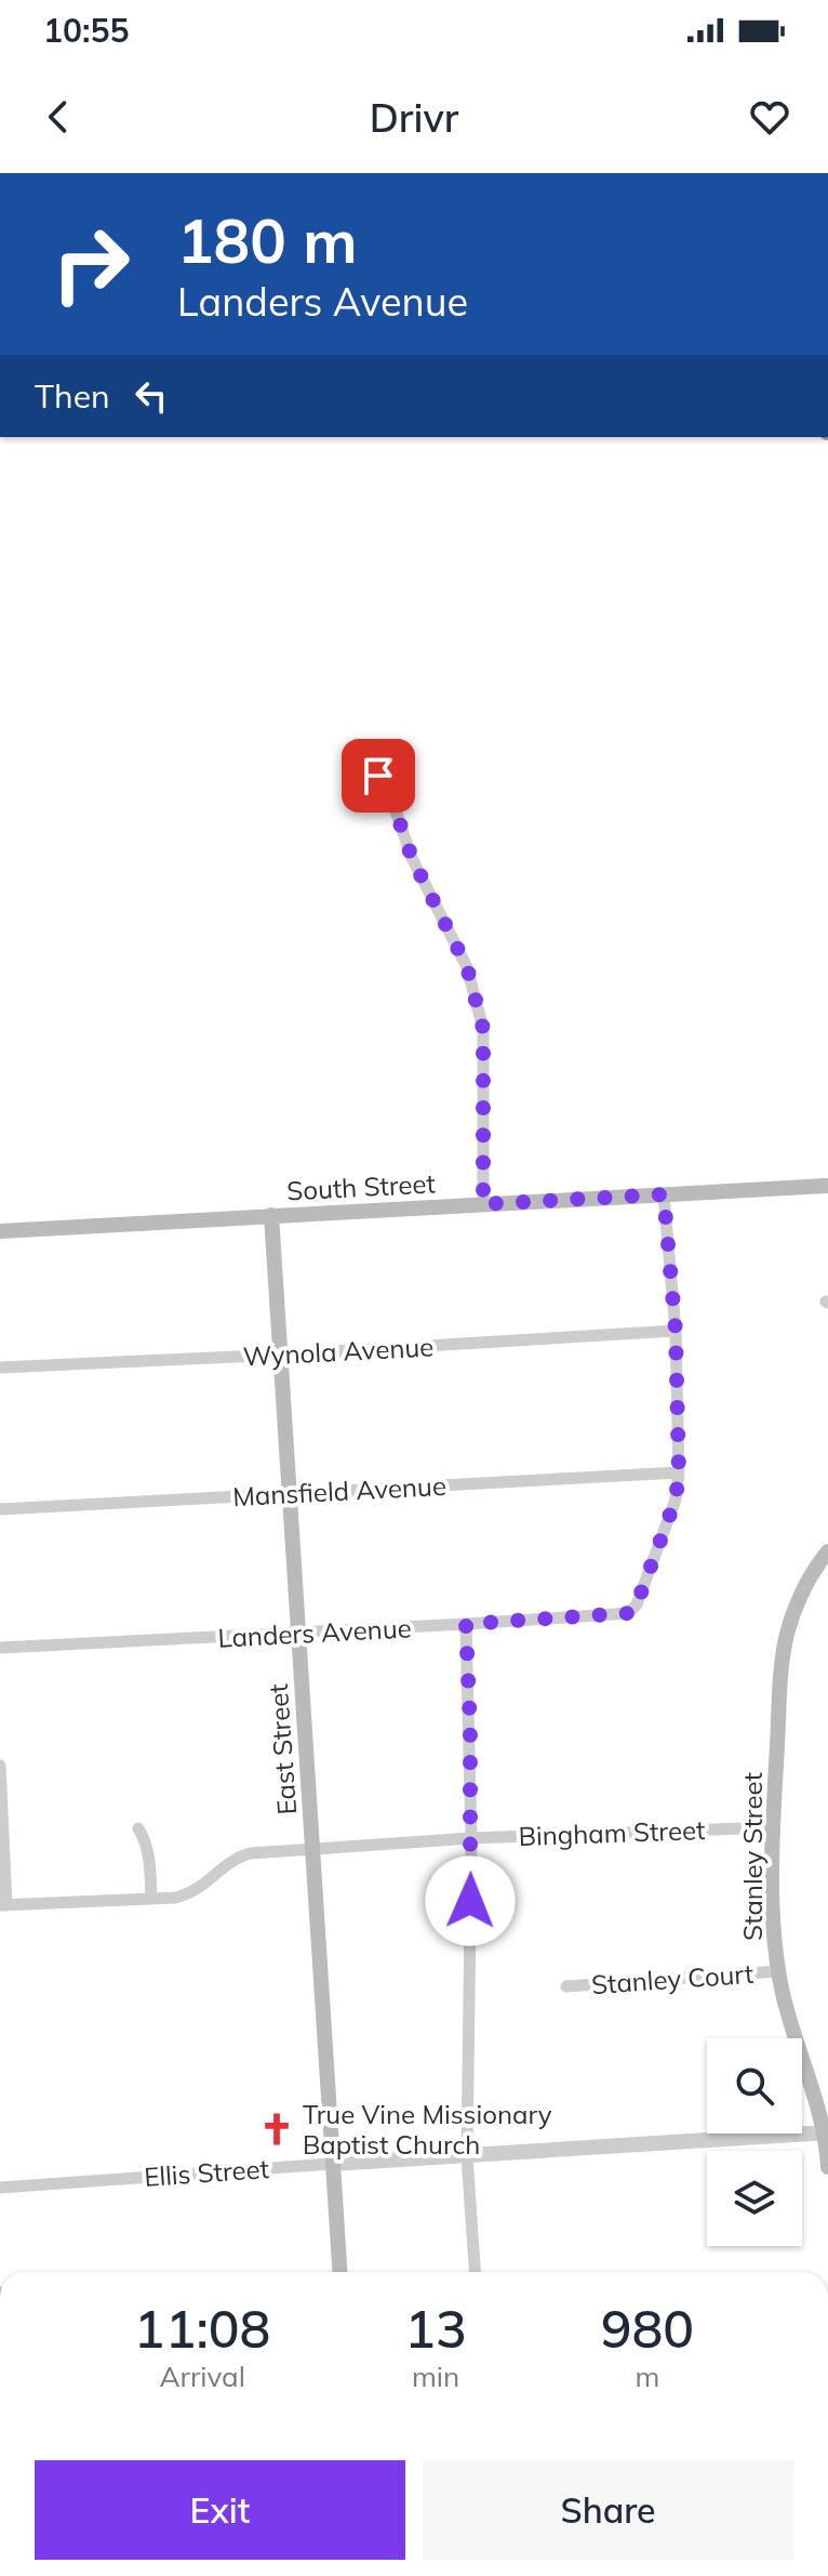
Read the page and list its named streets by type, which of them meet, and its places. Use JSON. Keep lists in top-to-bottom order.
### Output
{
  "streets": {
    "main road": ["South Street", "East Street", "Stanley Street"],
    "street": [
      "Wynola Avenue",
      "Mansfield Avenue",
      "Landers Avenue",
      "Bingham Street",
      "Stanley Court",
      "Ellis Street"
    ]
  },
  "crossings": [
    ["South Street", "East Street"],
    ["Wynola Avenue", "East Street"],
    ["Mansfield Avenue", "Landers Avenue"],
    ["Mansfield Avenue", "East Street"],
    ["Landers Avenue", "East Street"],
    ["East Street", "Bingham Street"],
    ["East Street", "Ellis Street"],
    ["Bingham Street", "Stanley Street"],
    ["Stanley Street", "Stanley Court"],
    ["Stanley Street", "Ellis Street"]
  ],
  "places": {
    "church": ["True Vine Missionary Baptist Church"]
  },
  "page": {
    "status": "10:55",
    "header": "Drivr",
    "turn": ["180 m", "Landers Avenue"],
    "then": "Then",
    "eta": [
      "11:08",
      "Arrival",
      "13",
      "min",
      "980",
      "m"
    ],
    "buttons": ["Exit", "Share"]
  }
}
